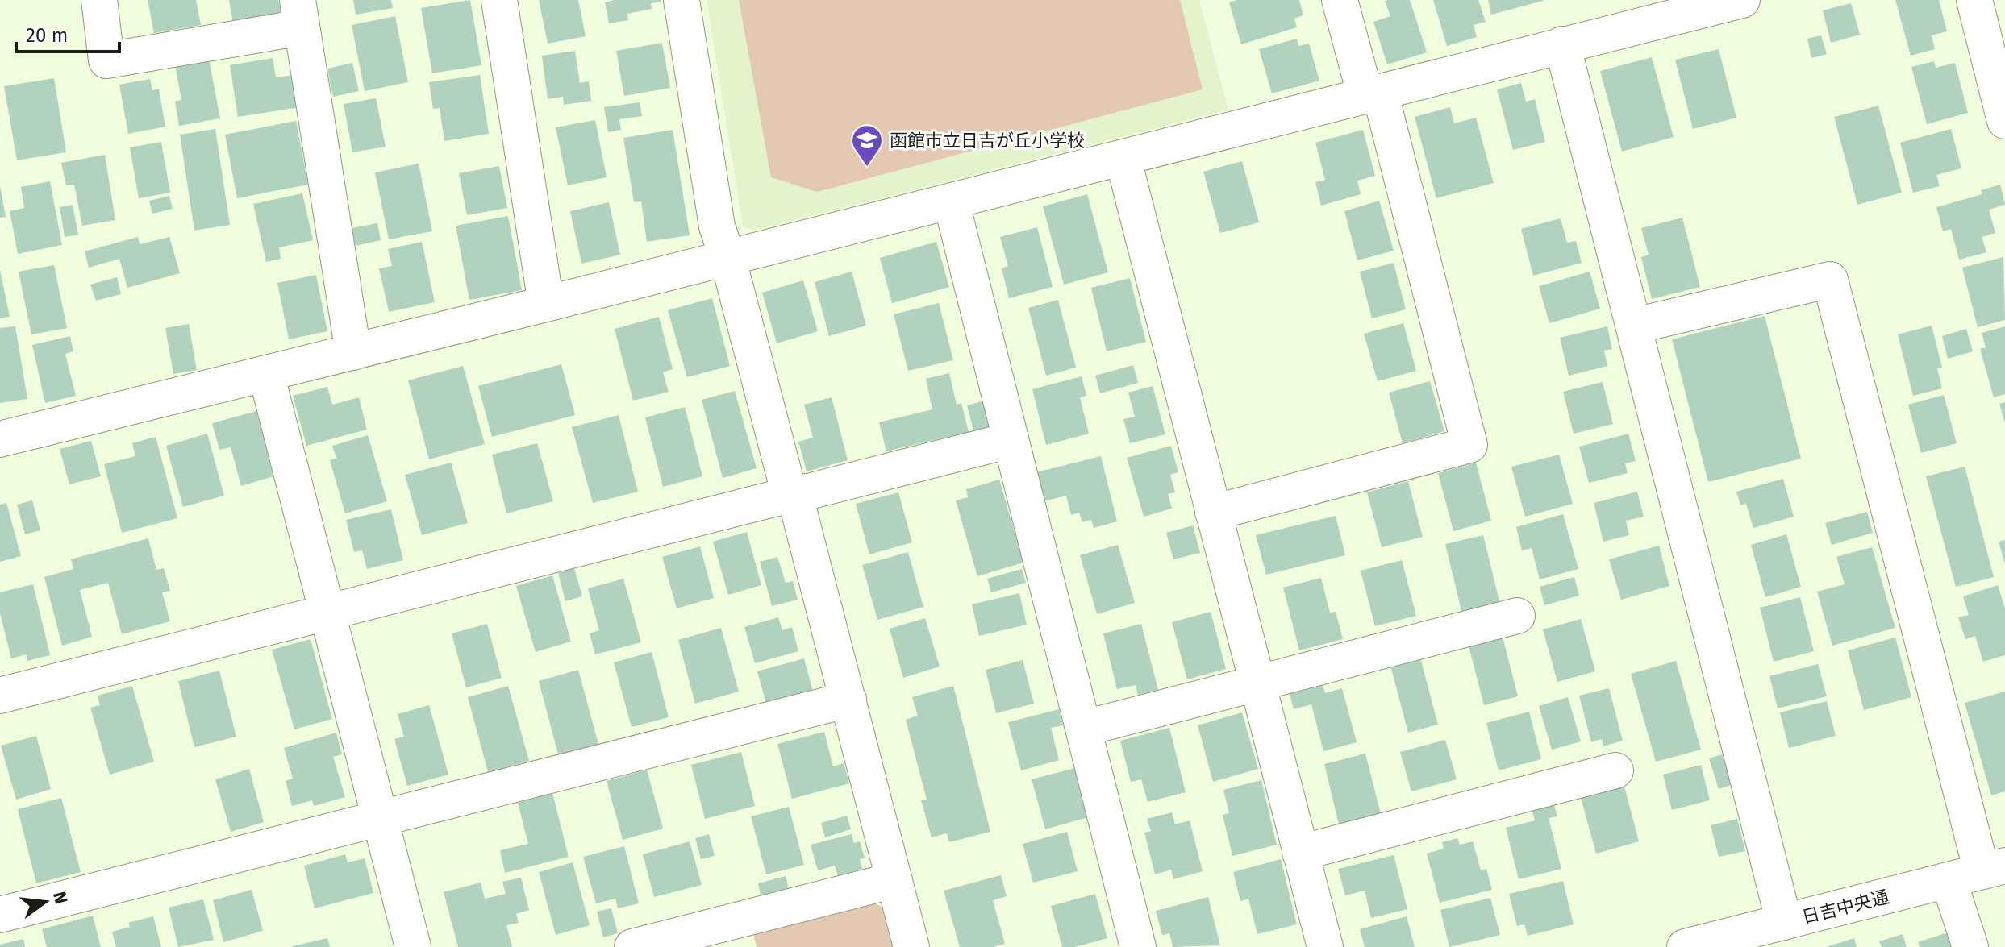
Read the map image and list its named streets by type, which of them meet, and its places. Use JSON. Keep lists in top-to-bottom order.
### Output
{
  "streets": {
    "street": ["日吉中央通"]
  },
  "places": {
    "school or university": ["函館市立日吉が丘小学校"]
  },
  "scale_bar": "20 m",
  "north": "right"
}
